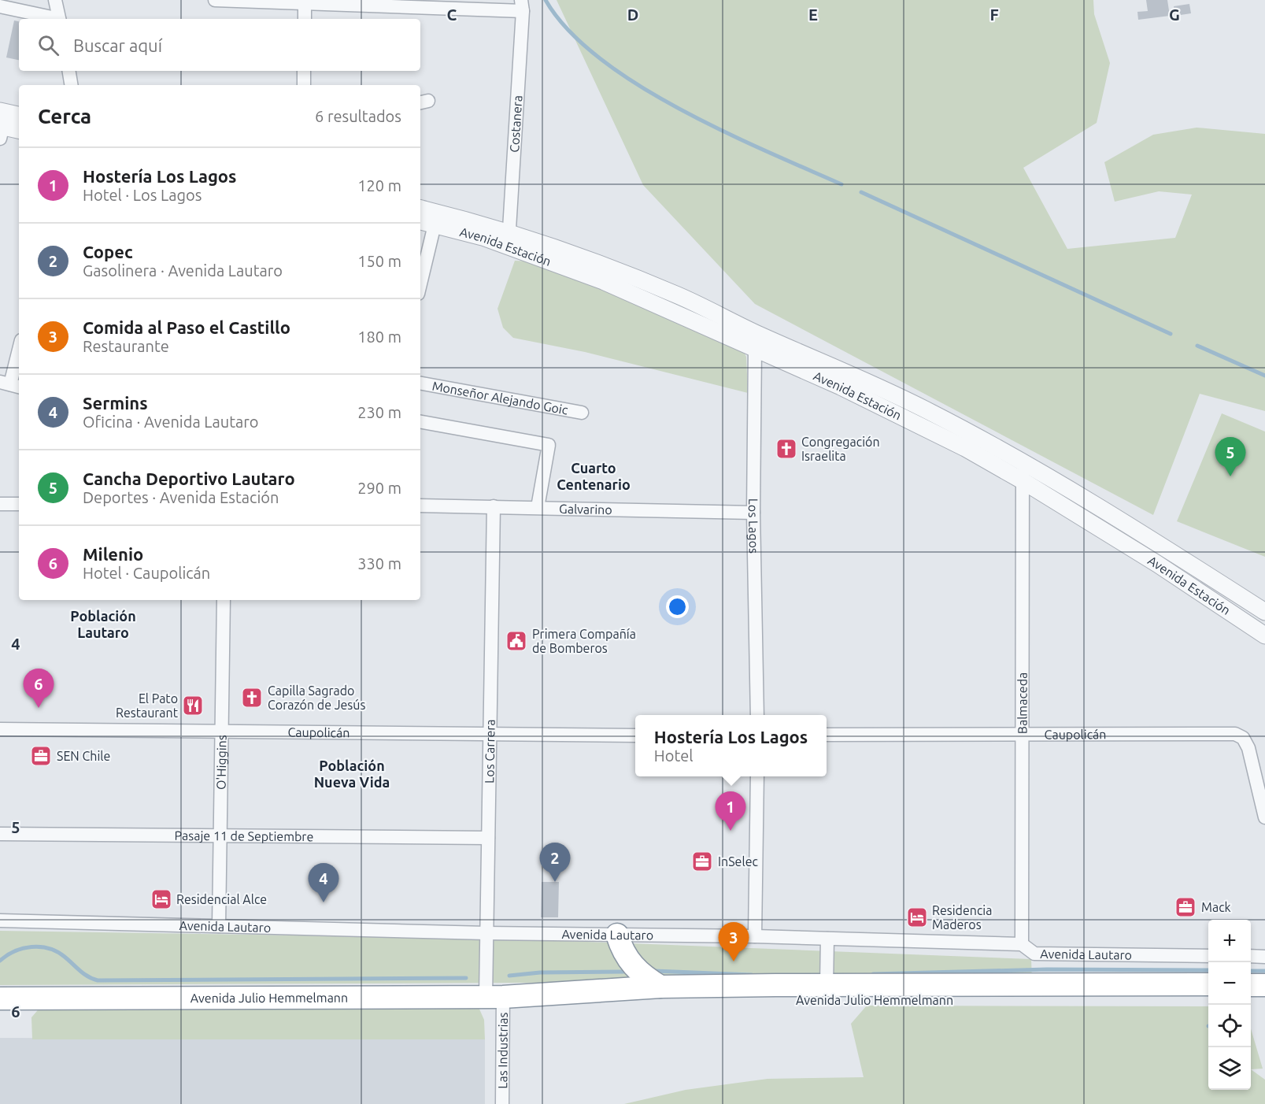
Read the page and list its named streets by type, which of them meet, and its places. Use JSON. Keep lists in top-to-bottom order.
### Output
{
  "streets": {
    "highway": ["Avenida Julio Hemmelmann"],
    "street": [
      "Costanera",
      "Avenida Estación",
      "Monseñor Alejando Goic",
      "Galvarino",
      "Los Lagos",
      "Balmaceda",
      "Caupolicán",
      "Los Carrera",
      "O'Higgins",
      "Pasaje 11 de Septiembre",
      "Avenida Lautaro",
      "Las Industrias"
    ]
  },
  "crossings": [
    ["Costanera", "Avenida Estación"],
    ["Avenida Estación", "Los Lagos"],
    ["Avenida Estación", "Balmaceda"],
    ["Galvarino", "Los Lagos"],
    ["Galvarino", "Los Carrera"],
    ["Balmaceda", "Caupolicán"],
    ["Balmaceda", "Avenida Lautaro"],
    ["Caupolicán", "Los Carrera"],
    ["Caupolicán", "O'Higgins"],
    ["Los Carrera", "Pasaje 11 de Septiembre"],
    ["Los Carrera", "Avenida Lautaro"],
    ["Los Carrera", "Avenida Julio Hemmelmann"],
    ["Los Carrera", "Las Industrias"],
    ["O'Higgins", "Pasaje 11 de Septiembre"],
    ["O'Higgins", "Avenida Lautaro"],
    ["Avenida Julio Hemmelmann", "Las Industrias"]
  ],
  "districts": ["Cuarto Centenario", "Población Lautaro", "Población Nueva Vida"],
  "places": {
    "church": ["Congregación Israelita", "Capilla Sagrado Corazón de Jesús"],
    "public building": ["Primera Compañía de Bomberos"],
    "restaurant": ["El Pato Restaurant"],
    "office": ["SEN Chile", "InSelec", "Mack"],
    "hotel": ["Residencial Alce", "Residencia Maderos"]
  },
  "page": {
    "search": "Buscar aquí",
    "heading": ["Cerca", "6 resultados"],
    "list": [
      {
        "mark": "1",
        "name": "Hostería Los Lagos",
        "note": "Hotel · Los Lagos",
        "value": "120 m"
      },
      {
        "mark": "2",
        "name": "Copec",
        "note": "Gasolinera · Avenida Lautaro",
        "value": "150 m"
      },
      {
        "mark": "3",
        "name": "Comida al Paso el Castillo",
        "note": "Restaurante",
        "value": "180 m"
      },
      {
        "mark": "4",
        "name": "Sermins",
        "note": "Oficina · Avenida Lautaro",
        "value": "230 m"
      },
      {
        "mark": "5",
        "name": "Cancha Deportivo Lautaro",
        "note": "Deportes · Avenida Estación",
        "value": "290 m"
      },
      {
        "mark": "6",
        "name": "Milenio",
        "note": "Hotel · Caupolicán",
        "value": "330 m"
      }
    ],
    "pins": [
      "5",
      "6",
      "1",
      "2",
      "4",
      "3"
    ],
    "popup": ["Hostería Los Lagos", "Hotel"],
    "map_buttons": ["+", "−"]
  },
  "grid": {
    "columns": [
      "C",
      "D",
      "E",
      "F",
      "G"
    ],
    "rows": ["4", "5", "6"]
  }
}
